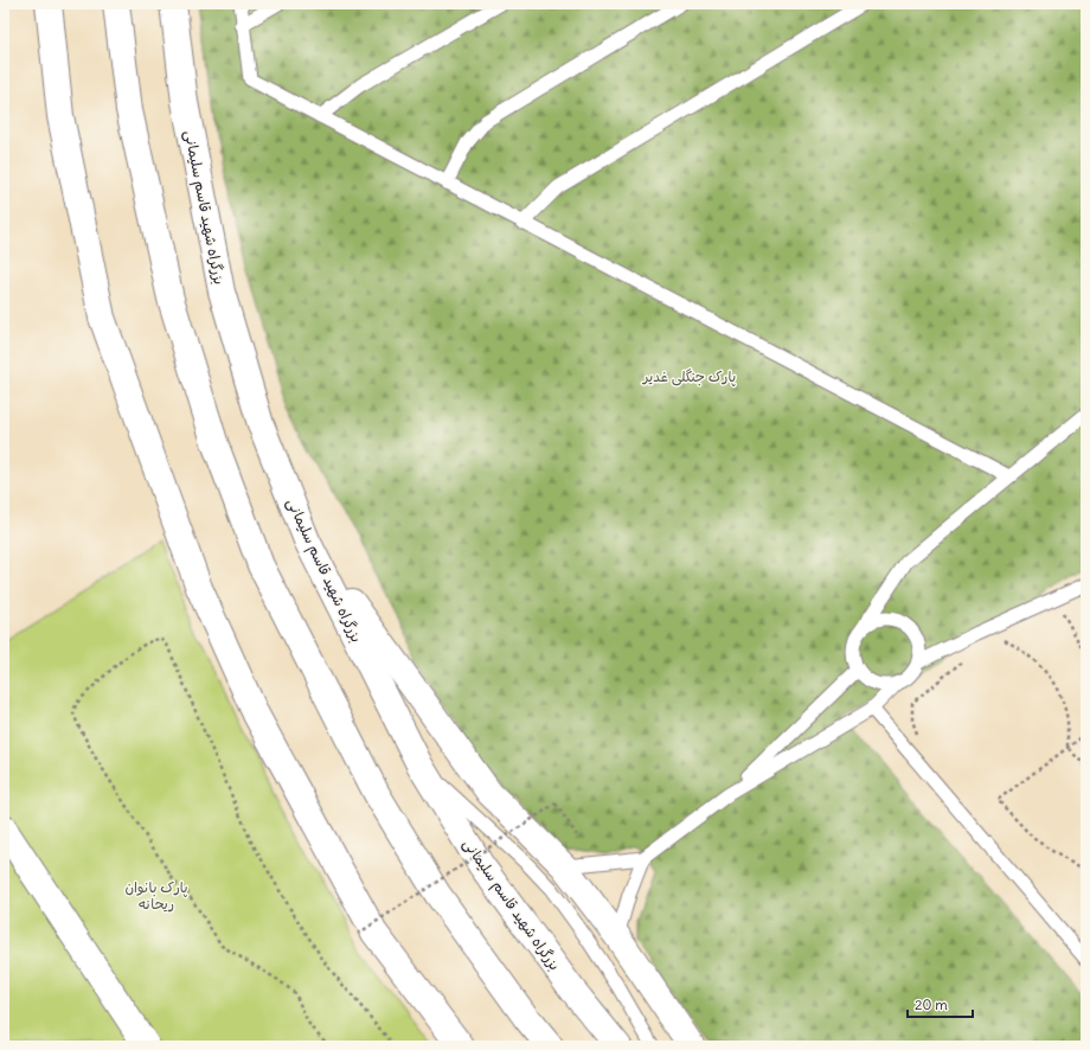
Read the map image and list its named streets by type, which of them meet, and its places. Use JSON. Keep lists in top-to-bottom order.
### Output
{
  "streets": {
    "main road": ["بزرگراه شهید قاسم سلیمانی"]
  },
  "parks": ["پارک جنگلی غدیر", "پارک بانوان ریحانه"],
  "scale_bar": "20 m"
}
